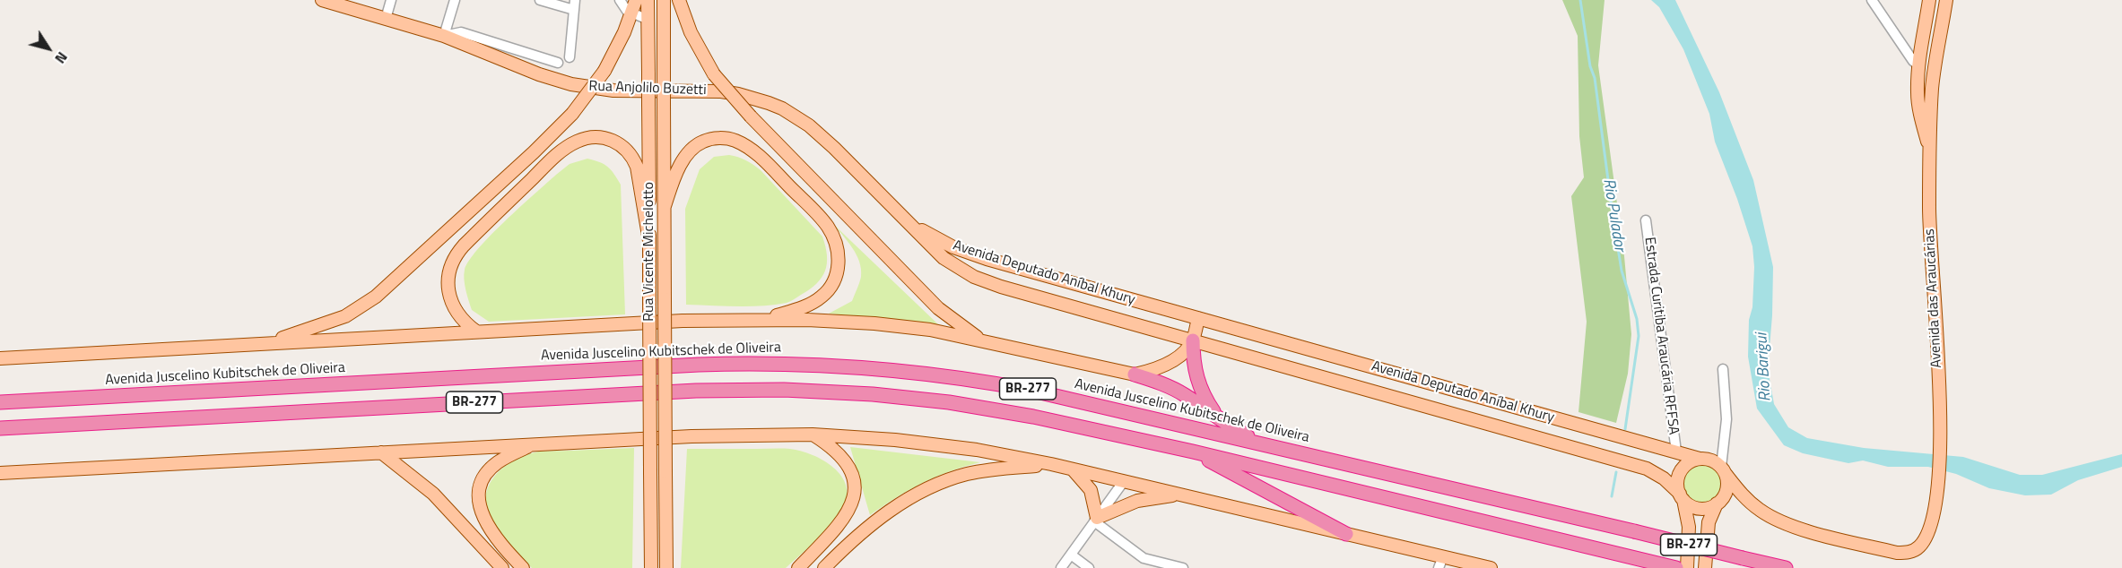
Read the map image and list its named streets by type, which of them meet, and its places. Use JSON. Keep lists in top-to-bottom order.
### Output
{
  "streets": {
    "highway": ["Avenida Juscelino Kubitschek de Oliveira", "BR-277"],
    "main road": [
      "Rua Anjolilo Buzetti",
      "Rua Vicente Michelotto",
      "Avenida Deputado Aníbal Khury",
      "Avenida das Araucárias"
    ],
    "street": ["Estrada Curitiba Araucária RFFSA"]
  },
  "crossings": [
    ["Rua Anjolilo Buzetti", "Avenida Deputado Aníbal Khury"],
    ["Avenida Deputado Aníbal Khury", "Estrada Curitiba Araucária RFFSA"]
  ],
  "water": ["Rio Pulador", "Rio Barigui"],
  "north": "bottom right"
}
